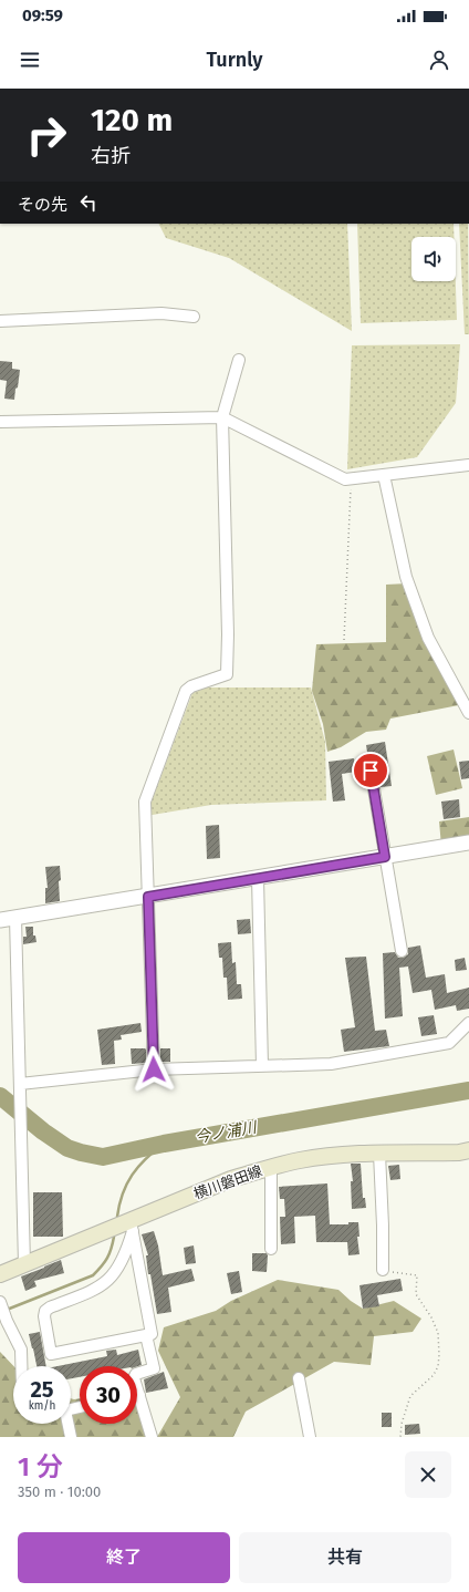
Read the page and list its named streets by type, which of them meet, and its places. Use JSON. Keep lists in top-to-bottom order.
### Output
{
  "streets": {
    "main road": ["横川磐田線"]
  },
  "water": ["今ノ浦川"],
  "page": {
    "status": "09:59",
    "header": "Turnly",
    "turn": ["120 m", "右折"],
    "then": "その先",
    "speed": "25 km/h",
    "limit": "30",
    "heading": ["1 分", "350 m · 10:00"],
    "buttons": ["終了", "共有"]
  }
}
